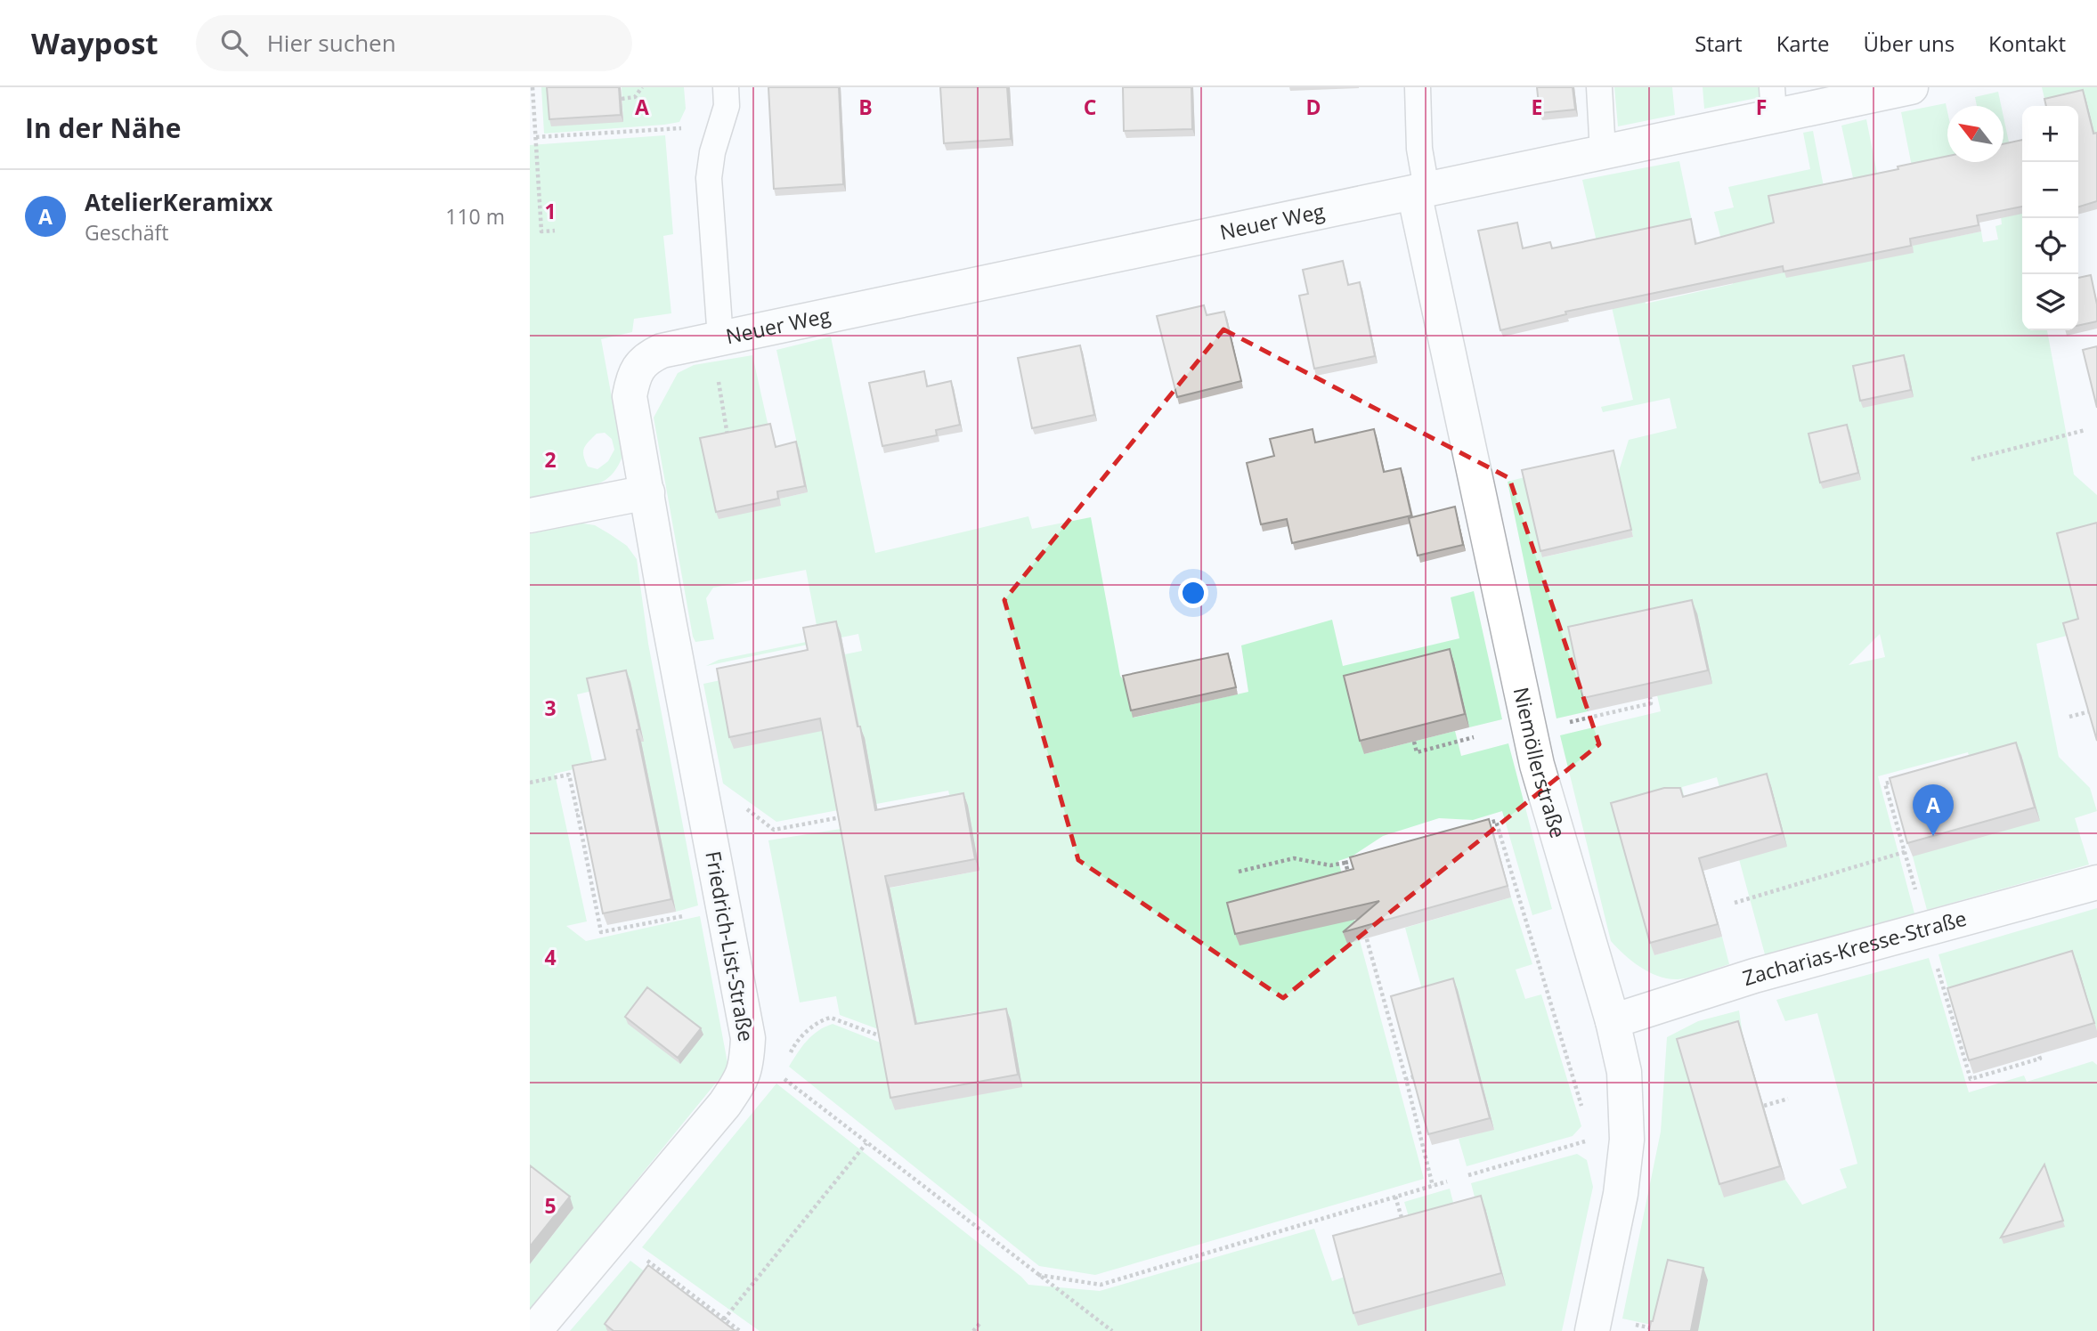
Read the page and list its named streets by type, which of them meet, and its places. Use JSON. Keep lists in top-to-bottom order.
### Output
{
  "streets": {
    "street": [
      "Neuer Weg",
      "Niemöllerstraße",
      "Friedrich-List-Straße",
      "Zacharias-Kresse-Straße"
    ]
  },
  "crossings": [
    ["Neuer Weg", "Niemöllerstraße"],
    ["Neuer Weg", "Friedrich-List-Straße"],
    ["Niemöllerstraße", "Zacharias-Kresse-Straße"]
  ],
  "north": "top left",
  "page": {
    "header": "Waypost",
    "search": "Hier suchen",
    "nav": [
      "Start",
      "Karte",
      "Über uns",
      "Kontakt"
    ],
    "heading": "In der Nähe",
    "map_buttons": ["+", "−"],
    "list": [
      {
        "mark": "A",
        "name": "AtelierKeramixx",
        "note": "Geschäft",
        "value": "110 m"
      }
    ],
    "pins": "A"
  },
  "grid": {
    "columns": [
      "A",
      "B",
      "C",
      "D",
      "E",
      "F"
    ],
    "rows": [
      "1",
      "2",
      "3",
      "4",
      "5"
    ]
  }
}
